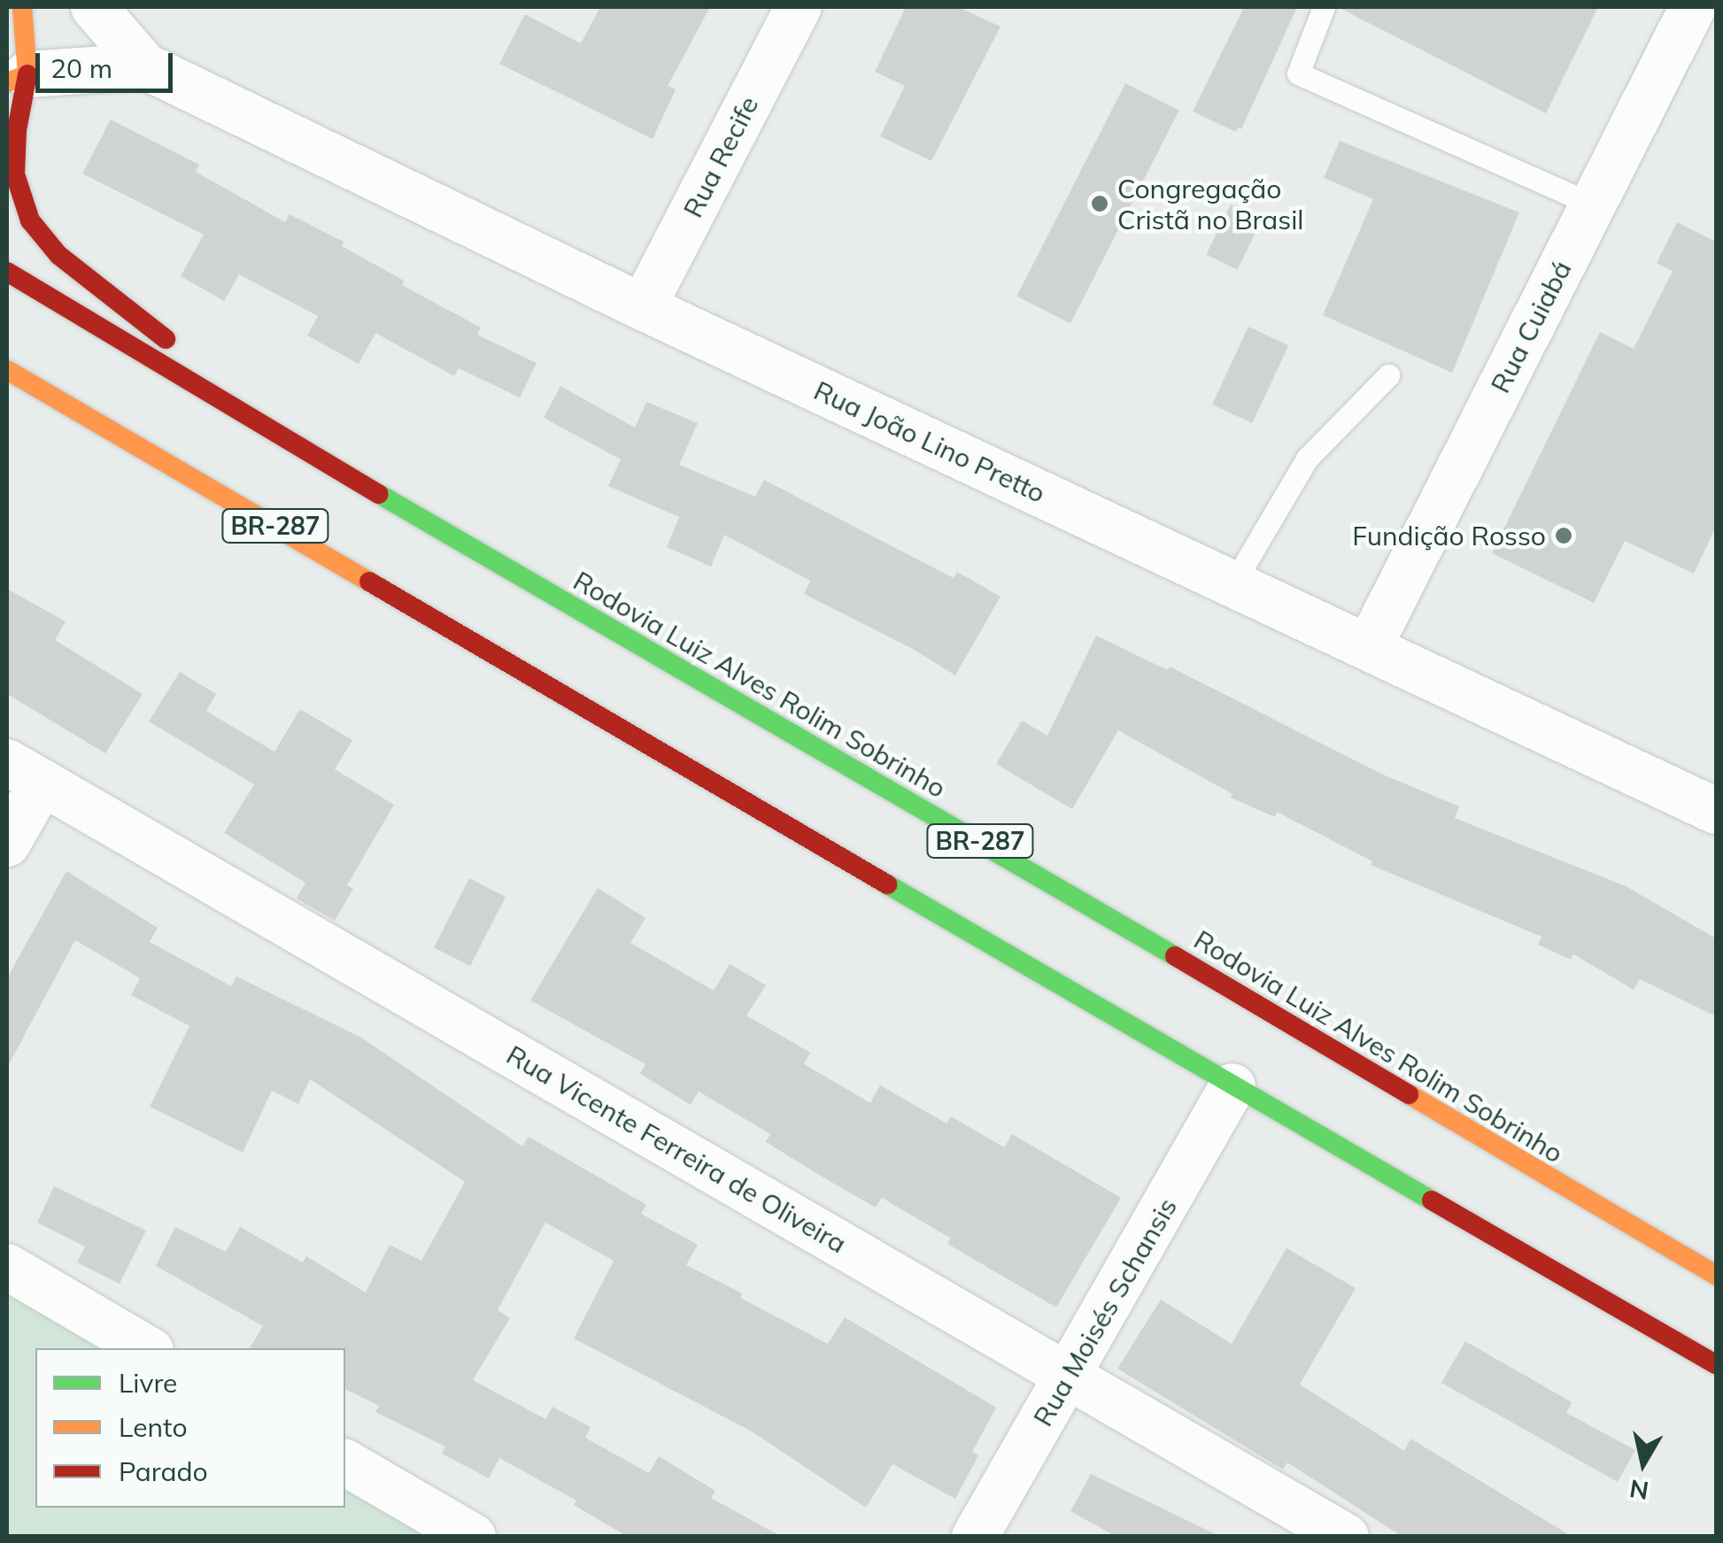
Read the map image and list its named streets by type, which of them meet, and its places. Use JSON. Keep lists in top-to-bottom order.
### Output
{
  "streets": {
    "main road": ["BR-287", "Rodovia Luiz Alves Rolim Sobrinho"],
    "street": [
      "Rua Recife",
      "Rua Cuiabá",
      "Rua João Lino Pretto",
      "Rua Vicente Ferreira de Oliveira",
      "Rua Moisés Schansis"
    ]
  },
  "crossings": [
    ["Rua Recife", "Rua João Lino Pretto"],
    ["Rua Cuiabá", "Rua João Lino Pretto"],
    ["BR-287", "Rua Moisés Schansis"],
    ["Rua Vicente Ferreira de Oliveira", "Rua Moisés Schansis"]
  ],
  "places": ["Congregação Cristã no Brasil", "Fundição Rosso"],
  "legend": ["Livre", "Lento", "Parado"],
  "scale_bar": "20 m",
  "north": "bottom"
}
